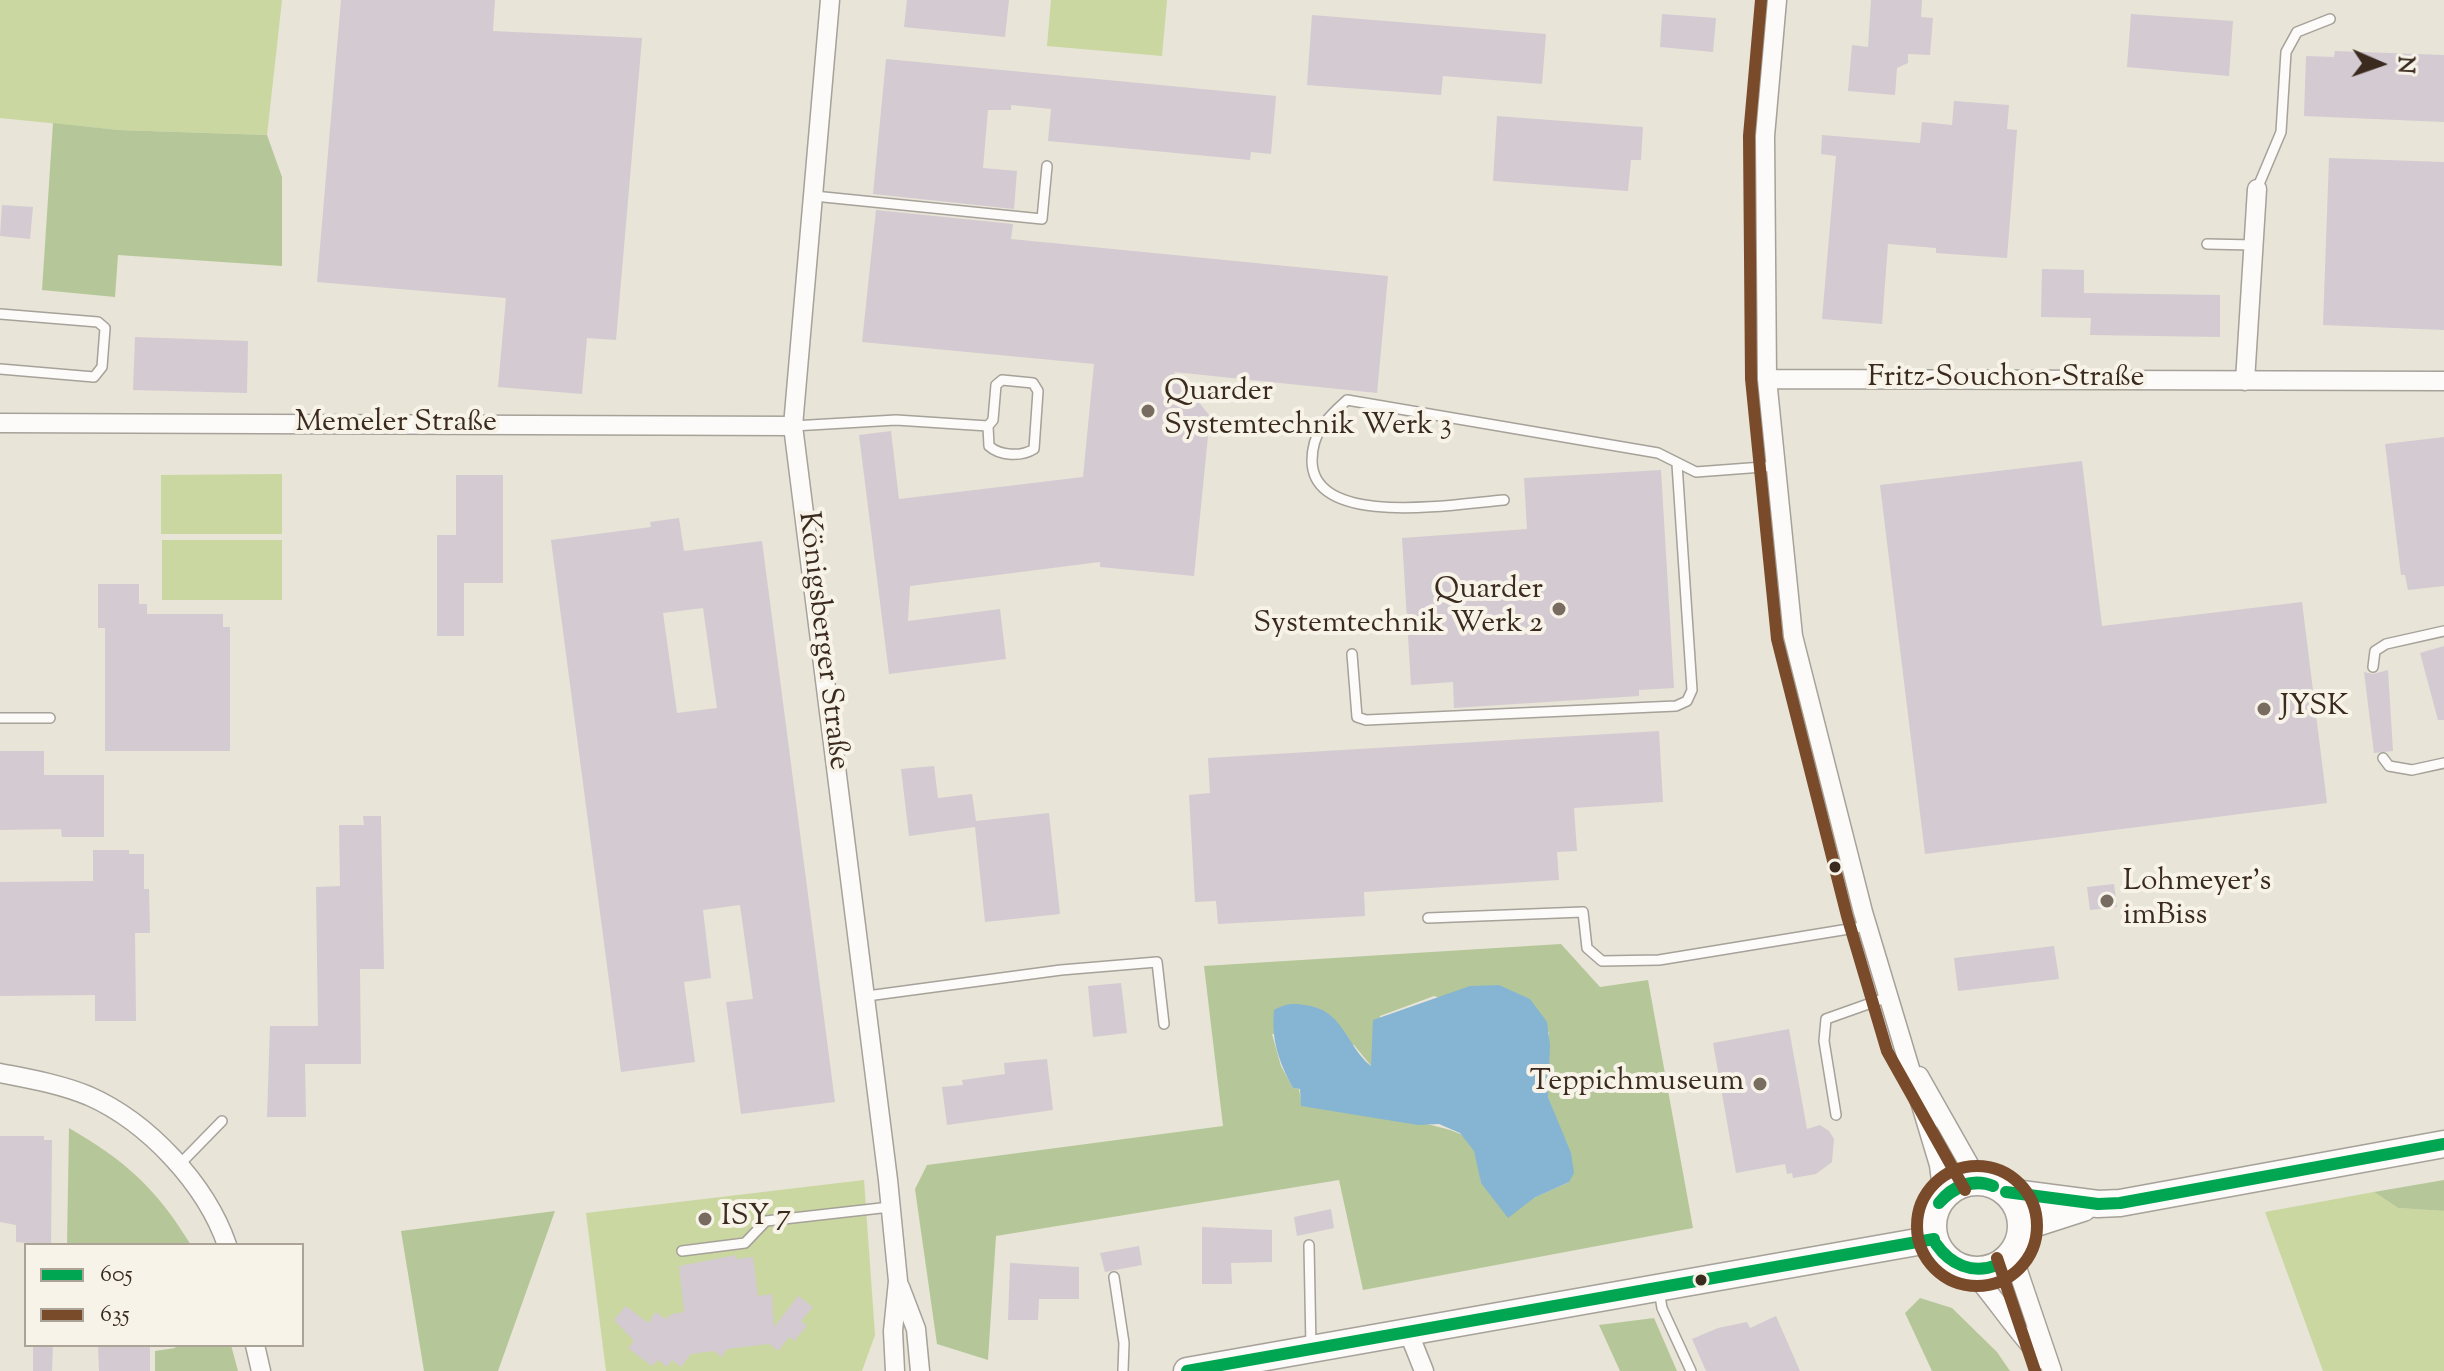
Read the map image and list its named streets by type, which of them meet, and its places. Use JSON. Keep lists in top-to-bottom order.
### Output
{
  "streets": {
    "street": ["Fritz-Souchon-Straße", "Memeler Straße", "Königsberger Straße"]
  },
  "crossings": [
    ["Memeler Straße", "Königsberger Straße"]
  ],
  "places": [
    "Quarder Systemtechnik Werk 3",
    "Quarder Systemtechnik Werk 2",
    "JYSK",
    "Lohmeyer's imBiss",
    "Teppichmuseum",
    "ISY 7"
  ],
  "lines": ["transit line 635", "transit line 605"],
  "legend": ["605", "635"],
  "north": "right"
}
